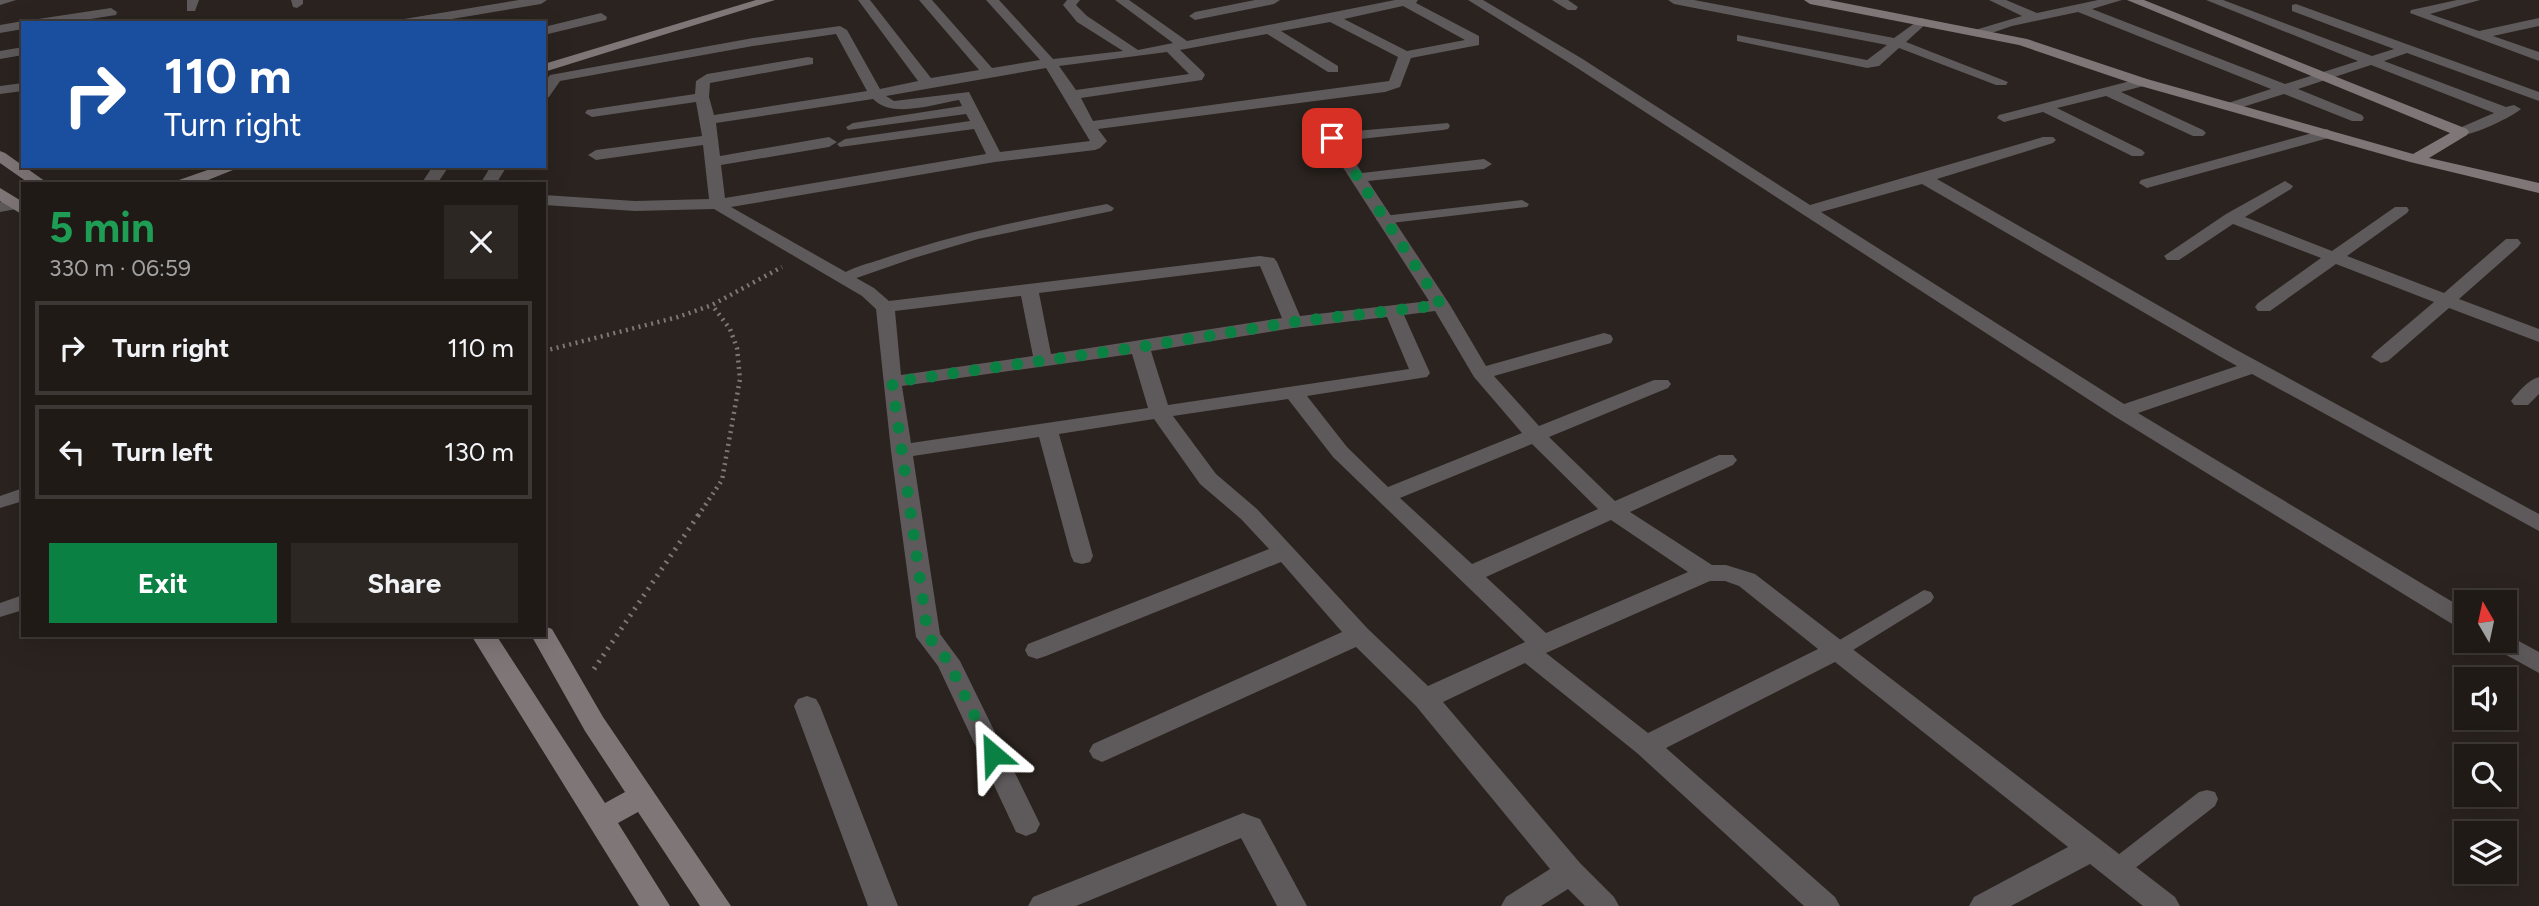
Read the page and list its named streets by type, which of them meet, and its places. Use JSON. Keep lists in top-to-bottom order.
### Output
{
  "north": "top",
  "page": {
    "turn": ["110 m", "Turn right"],
    "heading": ["5 min", "330 m · 06:59"],
    "list": [
      {
        "name": "Turn right",
        "value": "110 m"
      },
      {
        "name": "Turn left",
        "value": "130 m"
      }
    ],
    "buttons": ["Exit", "Share"]
  }
}
